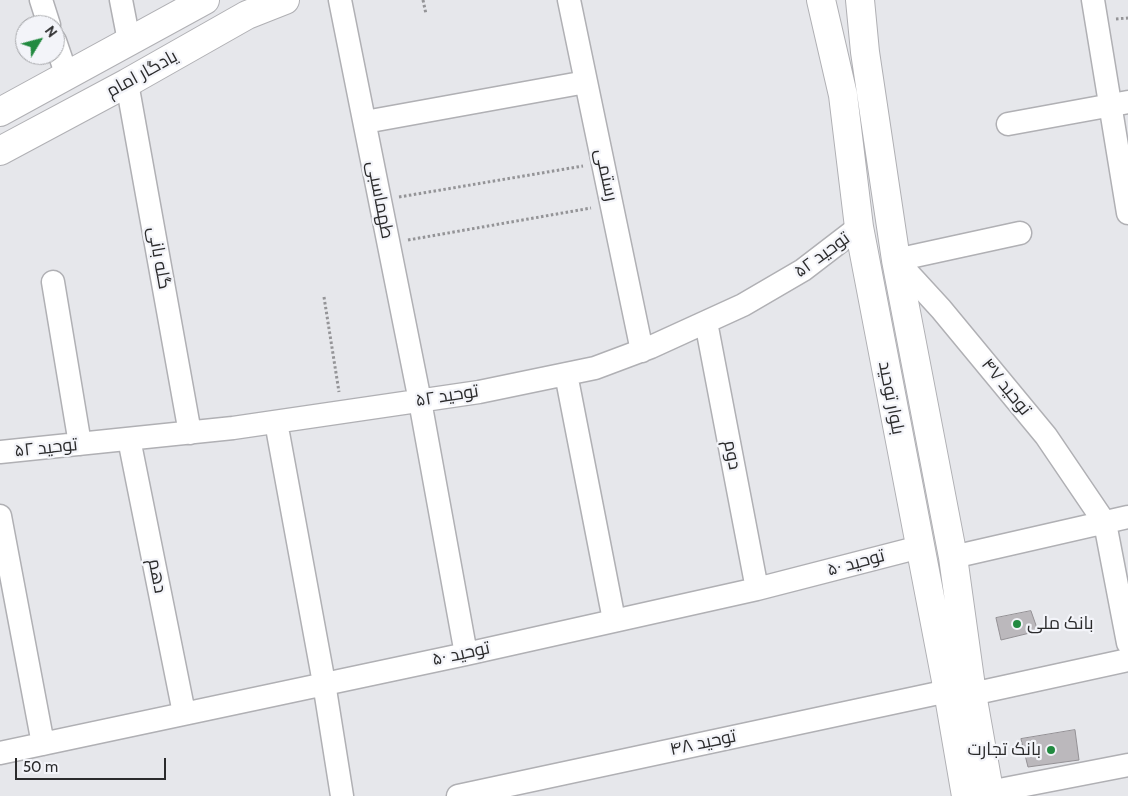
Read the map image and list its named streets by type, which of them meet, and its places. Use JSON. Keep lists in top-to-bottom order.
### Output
{
  "streets": {
    "main road": ["یادگار امام", "بلوار توحید"],
    "street": [
      "رستمی",
      "طهماسبی",
      "توحید ۵۲",
      "گله بانی",
      "توحید ۴۷",
      "دوم",
      "توحید ۵۰",
      "دهم",
      "توحید ۴۸"
    ]
  },
  "crossings": [
    ["یادگار امام", "گله بانی"],
    ["رستمی", "توحید ۵۲"],
    ["طهماسبی", "توحید ۵۲"],
    ["طهماسبی", "توحید ۵۰"],
    ["توحید ۵۲", "گله بانی"],
    ["توحید ۵۲", "بلوار توحید"],
    ["توحید ۵۲", "دوم"],
    ["توحید ۵۲", "دهم"],
    ["توحید ۴۷", "بلوار توحید"],
    ["بلوار توحید", "توحید ۵۰"],
    ["بلوار توحید", "توحید ۴۸"],
    ["دوم", "توحید ۵۰"],
    ["توحید ۵۰", "دهم"]
  ],
  "places": ["بانک ملی", "بانک تجارت"],
  "scale_bar": "50 m",
  "north": "top right"
}
